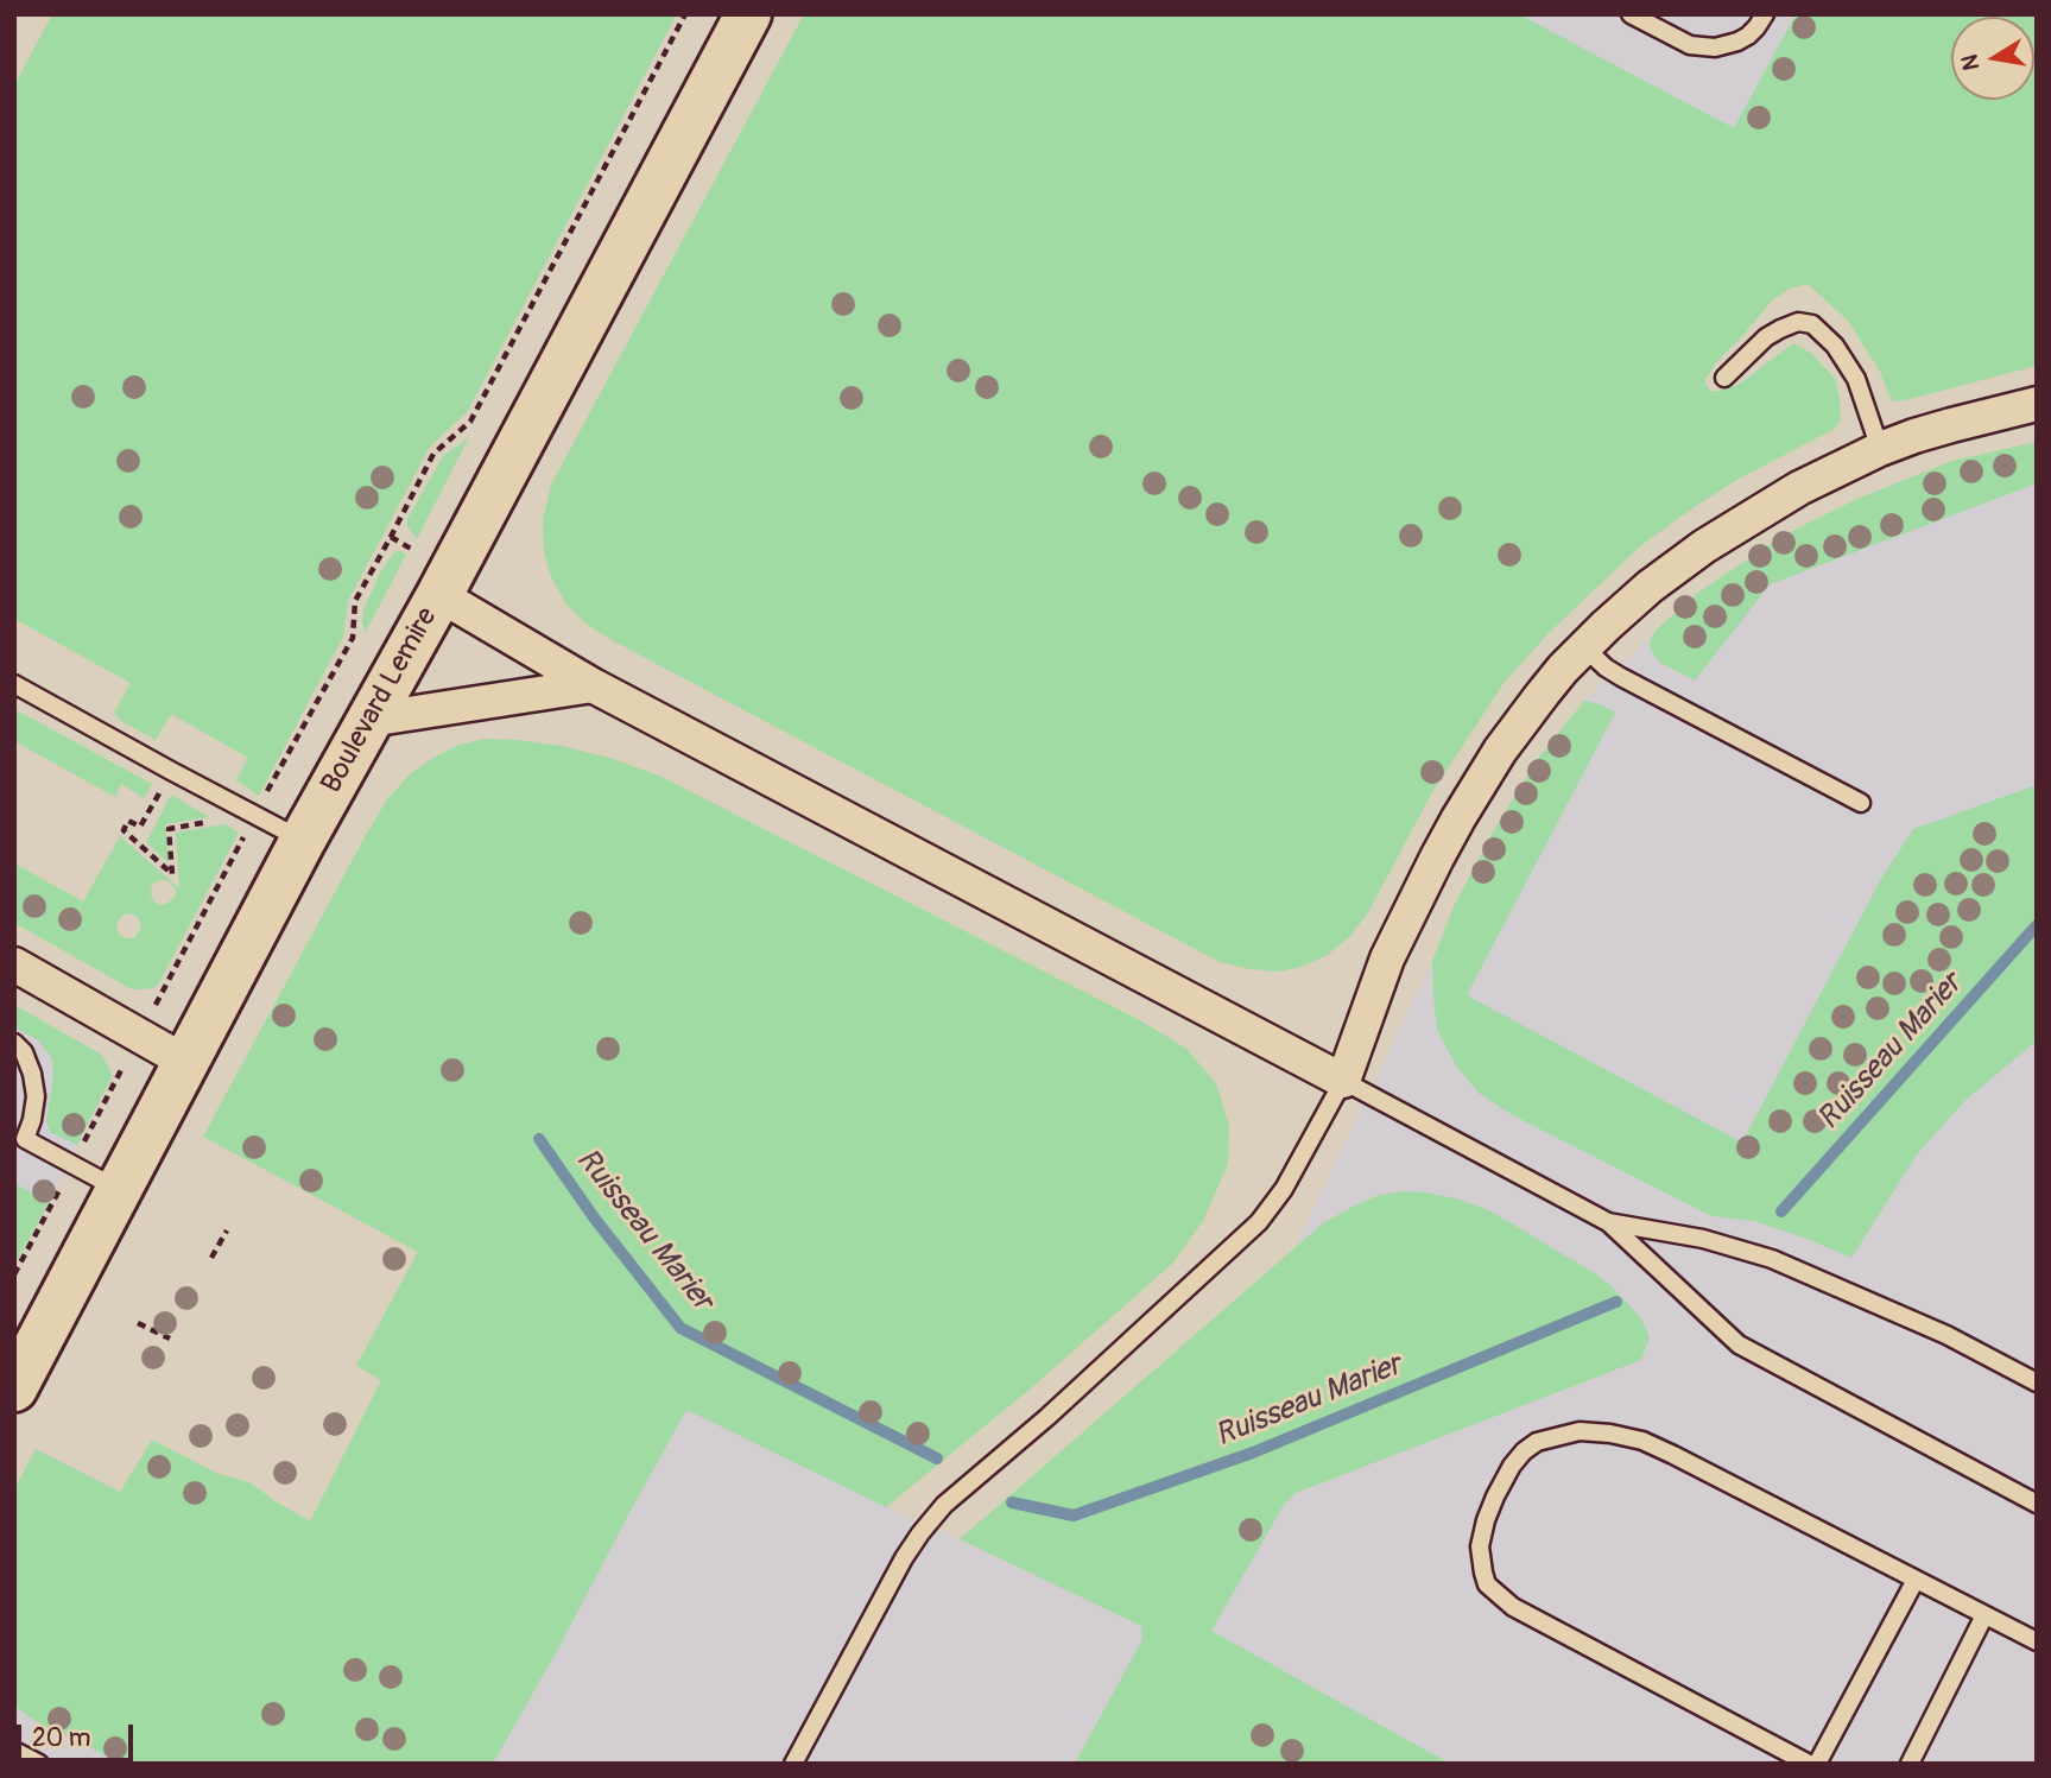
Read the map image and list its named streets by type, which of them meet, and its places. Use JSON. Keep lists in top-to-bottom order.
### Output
{
  "streets": {
    "main road": ["Boulevard Lemire"]
  },
  "water": ["Ruisseau Marier"],
  "scale_bar": "20 m",
  "north": "left"
}
